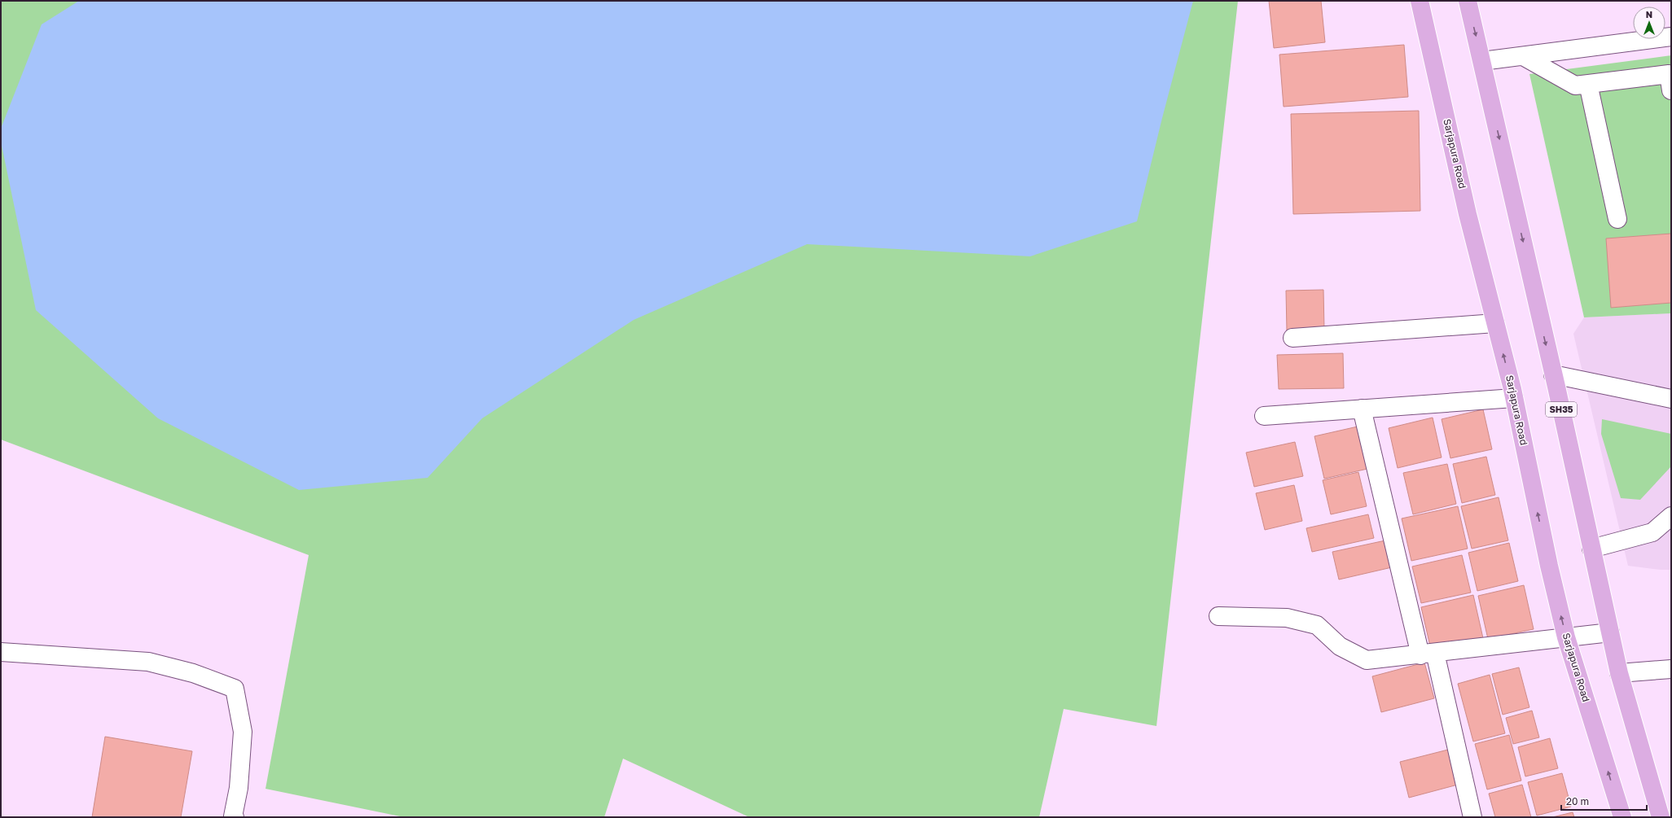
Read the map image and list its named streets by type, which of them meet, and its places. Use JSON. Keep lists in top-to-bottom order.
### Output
{
  "streets": {
    "main road": ["Sarjapura Road", "SH35"]
  },
  "scale_bar": "20 m",
  "north": "top"
}
